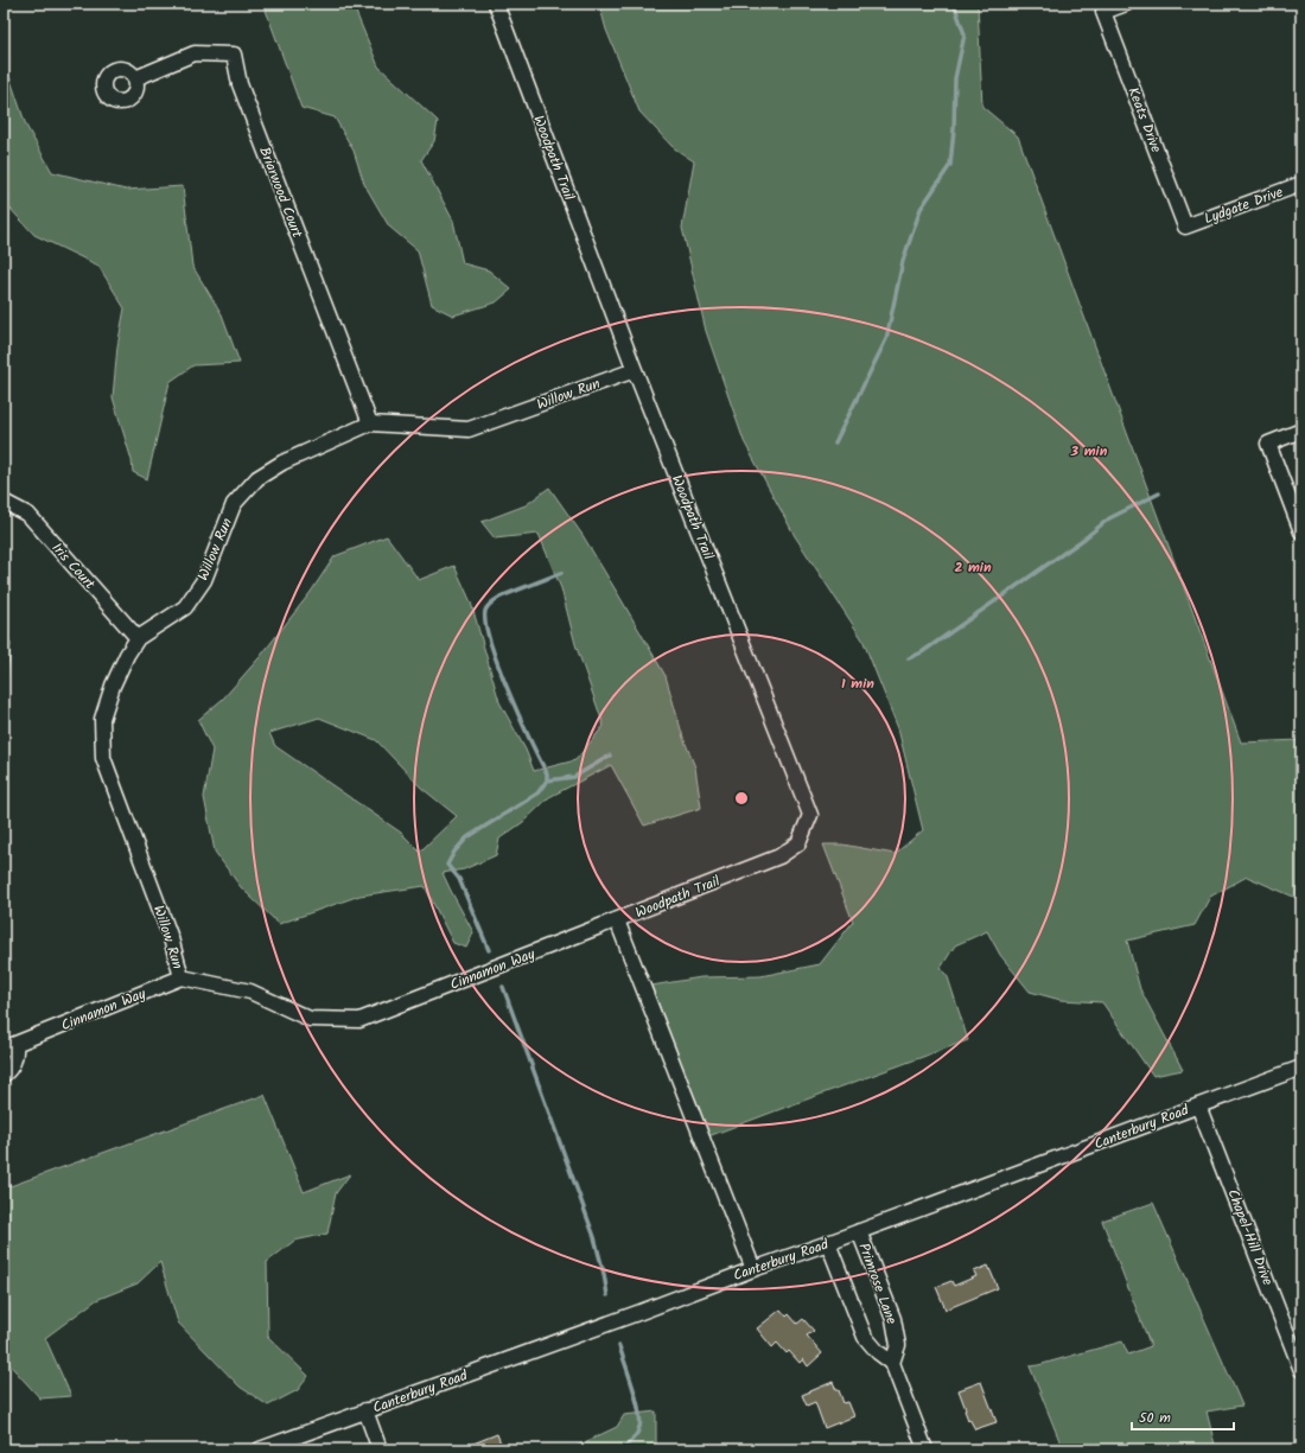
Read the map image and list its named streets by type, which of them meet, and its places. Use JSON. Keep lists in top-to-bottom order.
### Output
{
  "streets": {
    "street": [
      "Keats Drive",
      "Woodpath Trail",
      "Briarwood Court",
      "Lydgate Drive",
      "Willow Run",
      "Iris Court",
      "Cinnamon Way",
      "Canterbury Road",
      "Chapel-Hill Drive",
      "Primrose Lane"
    ]
  },
  "crossings": [
    ["Keats Drive", "Lydgate Drive"],
    ["Woodpath Trail", "Willow Run"],
    ["Woodpath Trail", "Cinnamon Way"],
    ["Briarwood Court", "Willow Run"],
    ["Willow Run", "Iris Court"],
    ["Willow Run", "Cinnamon Way"],
    ["Canterbury Road", "Chapel-Hill Drive"],
    ["Canterbury Road", "Primrose Lane"]
  ],
  "scale_bar": "50 m",
  "rings": ["3 min", "2 min", "1 min"]
}
